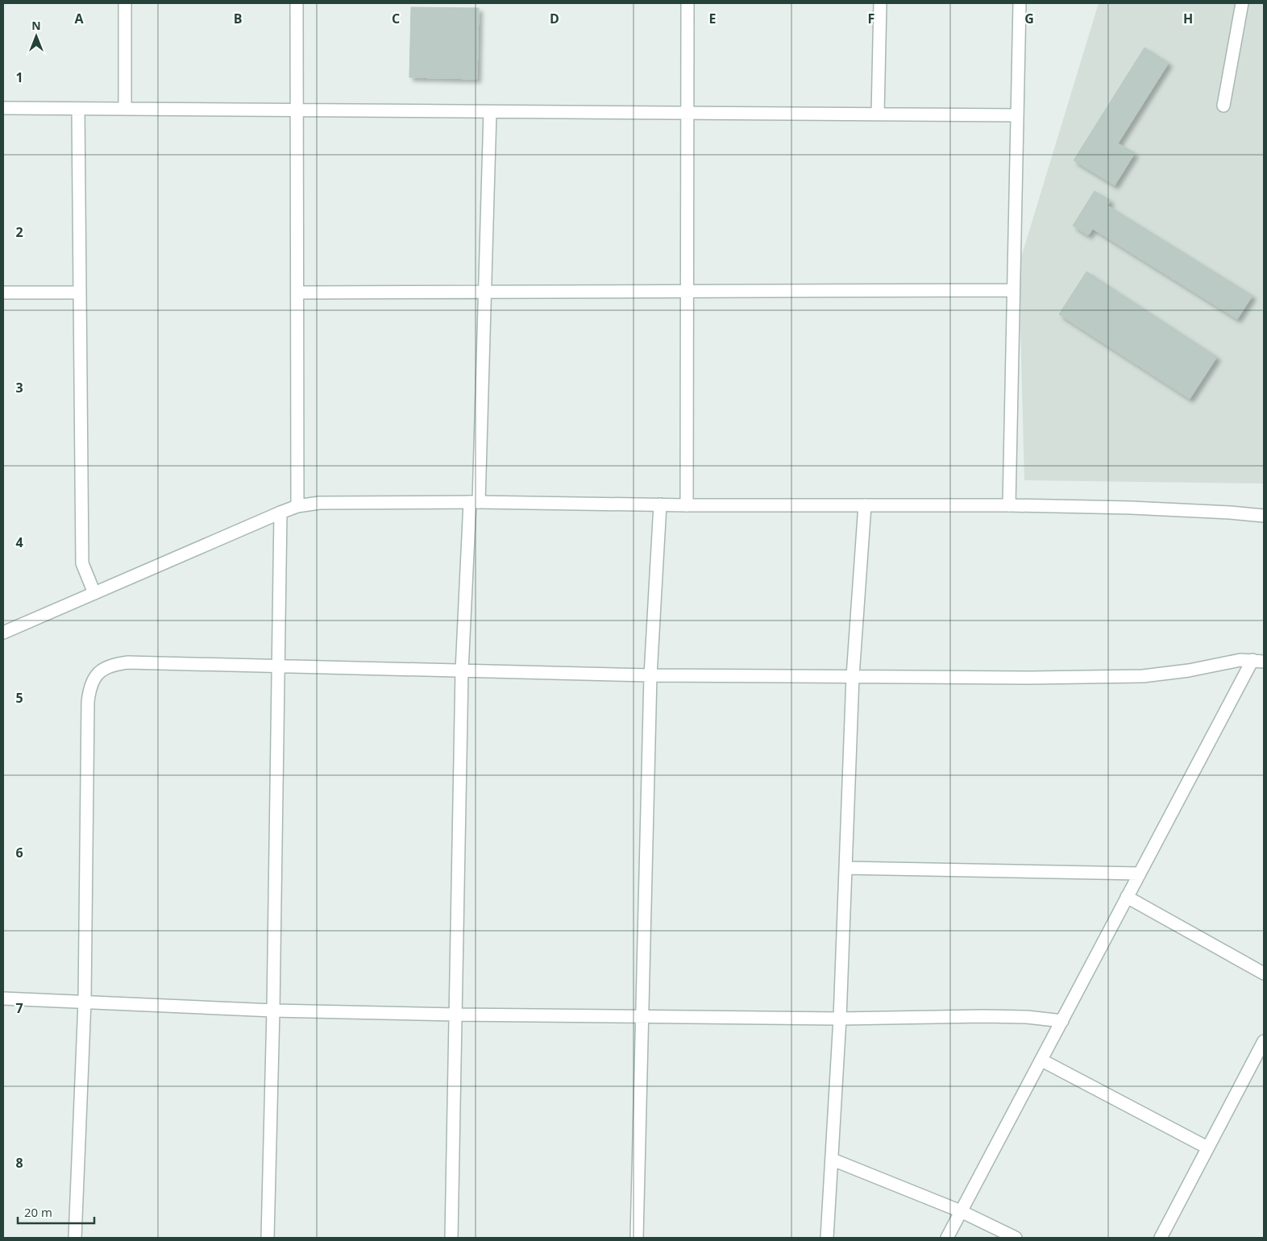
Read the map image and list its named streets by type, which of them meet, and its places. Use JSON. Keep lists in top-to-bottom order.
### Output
{
  "scale_bar": "20 m",
  "north": "top",
  "grid": {
    "columns": [
      "A",
      "B",
      "C",
      "D",
      "E",
      "F",
      "G",
      "H"
    ],
    "rows": [
      "1",
      "2",
      "3",
      "4",
      "5",
      "6",
      "7",
      "8"
    ]
  }
}
